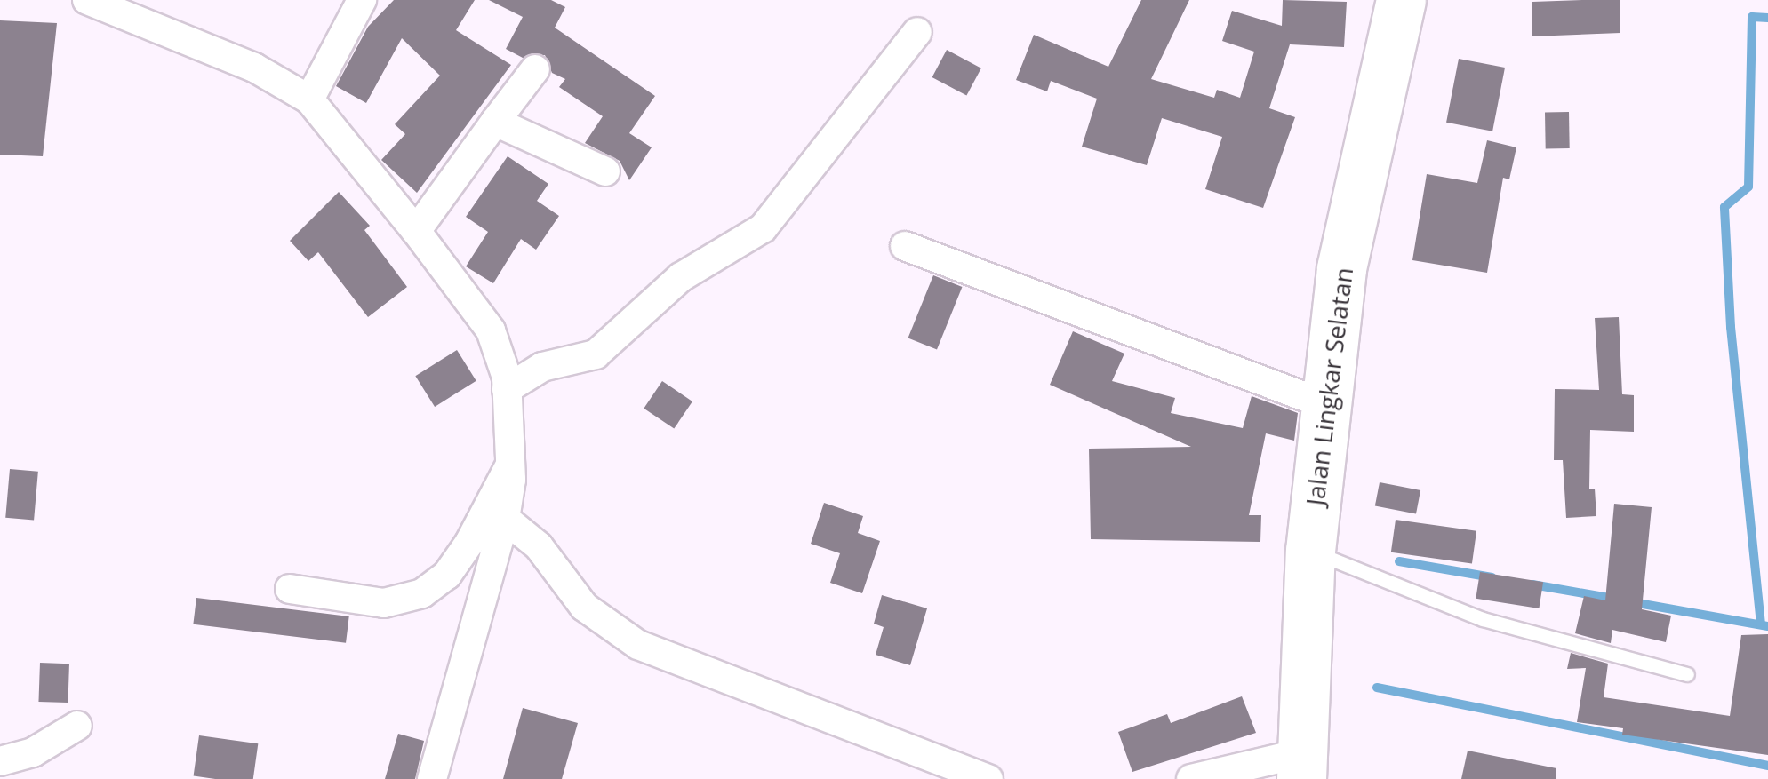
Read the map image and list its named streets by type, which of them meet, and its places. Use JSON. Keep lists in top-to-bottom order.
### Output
{
  "streets": {
    "highway": ["Jalan Lingkar Selatan"]
  }
}
